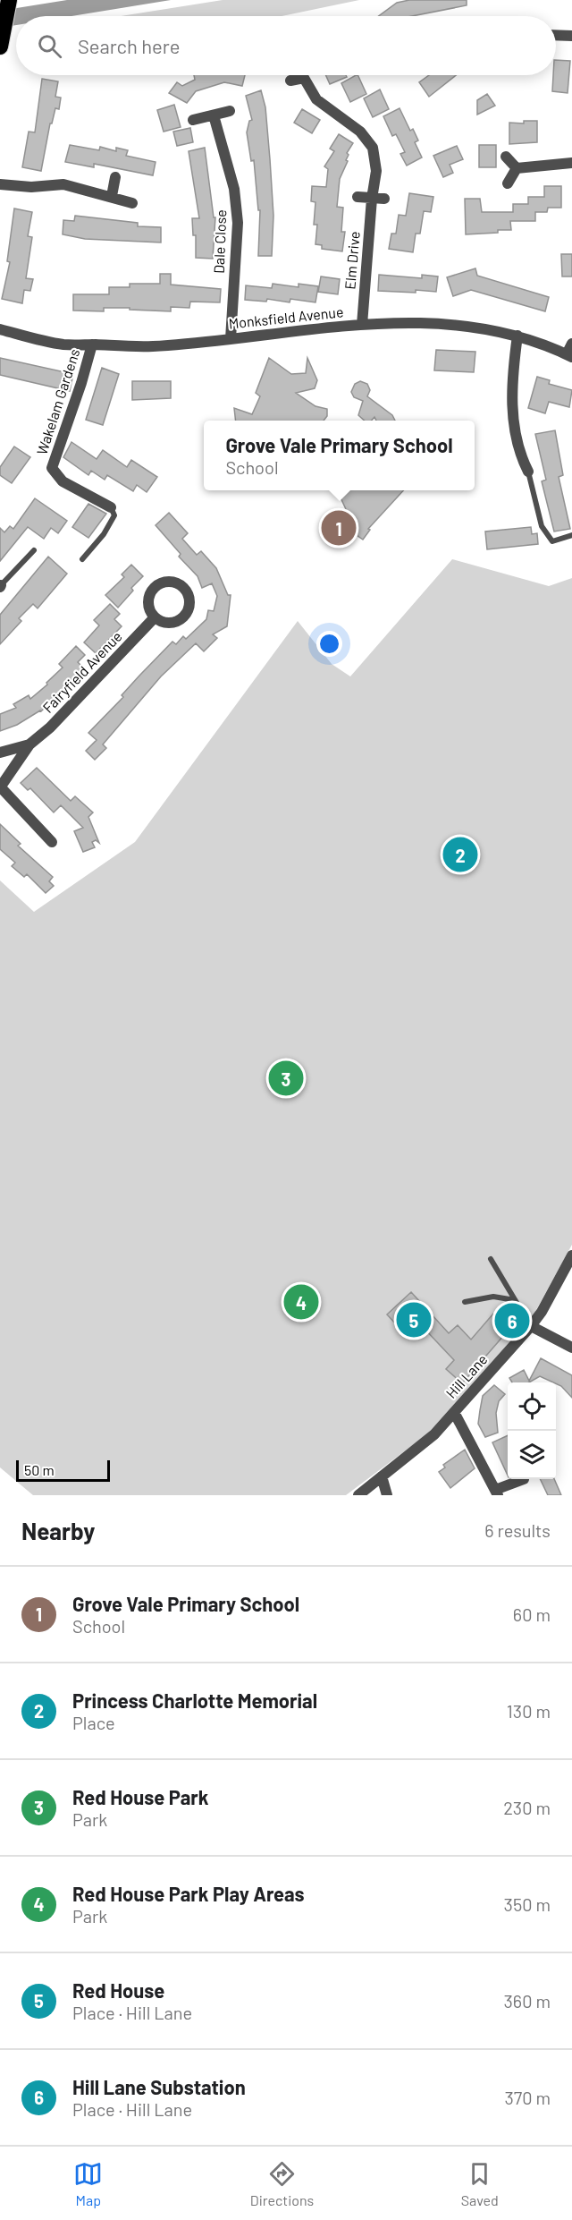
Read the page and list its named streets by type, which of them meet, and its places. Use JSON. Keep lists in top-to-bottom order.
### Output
{
  "streets": {
    "street": [
      "Dale Close",
      "Elm Drive",
      "Monksfield Avenue",
      "Wakelam Gardens",
      "Fairyfield Avenue",
      "Hill Lane"
    ]
  },
  "crossings": [
    ["Dale Close", "Monksfield Avenue"],
    ["Elm Drive", "Monksfield Avenue"],
    ["Monksfield Avenue", "Wakelam Gardens"]
  ],
  "scale_bar": "50 m",
  "page": {
    "search": "Search here",
    "popup": ["Grove Vale Primary School", "School"],
    "pins": [
      "1",
      "2",
      "3",
      "4",
      "5",
      "6"
    ],
    "scale": "50 m",
    "heading": ["Nearby", "6 results"],
    "list": [
      {
        "mark": "1",
        "name": "Grove Vale Primary School",
        "note": "School",
        "value": "60 m"
      },
      {
        "mark": "2",
        "name": "Princess Charlotte Memorial",
        "note": "Place",
        "value": "130 m"
      },
      {
        "mark": "3",
        "name": "Red House Park",
        "note": "Park",
        "value": "230 m"
      },
      {
        "mark": "4",
        "name": "Red House Park Play Areas",
        "note": "Park",
        "value": "350 m"
      },
      {
        "mark": "5",
        "name": "Red House",
        "note": "Place · Hill Lane",
        "value": "360 m"
      },
      {
        "mark": "6",
        "name": "Hill Lane Substation",
        "note": "Place · Hill Lane",
        "value": "370 m"
      }
    ],
    "nav": ["Map", "Directions", "Saved"]
  }
}
